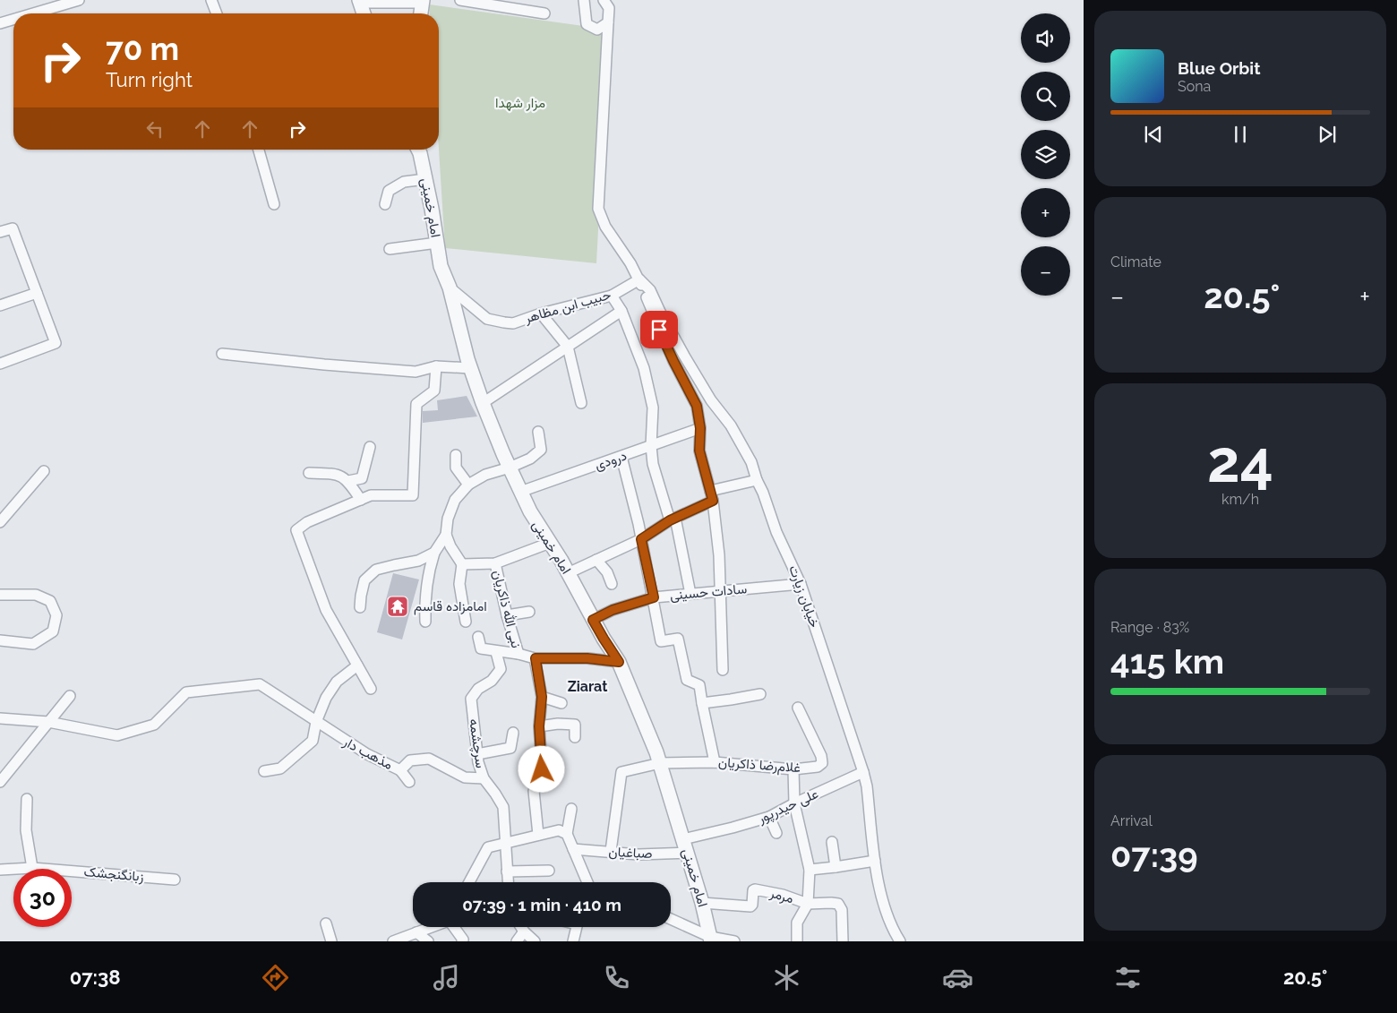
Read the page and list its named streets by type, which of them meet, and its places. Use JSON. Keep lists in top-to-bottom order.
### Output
{
  "streets": {
    "street": [
      "امام خمینی",
      "حبیب ابن مظاهر",
      "درودی",
      "سادات حسینی",
      "خیابان زیارت",
      "نبی الله ذاکریان",
      "سرچشمه",
      "مذهب دار",
      "غلام‌رضا ذاکریان",
      "علی حیدرپور",
      "صباغیان",
      "زبانگنجشک",
      "مرمر"
    ]
  },
  "crossings": [
    ["امام خمینی", "حبیب ابن مظاهر"],
    ["امام خمینی", "درودی"],
    ["امام خمینی", "سادات حسینی"],
    ["امام خمینی", "غلام‌رضا ذاکریان"],
    ["امام خمینی", "علی حیدرپور"],
    ["امام خمینی", "صباغیان"],
    ["امام خمینی", "مرمر"],
    ["حبیب ابن مظاهر", "خیابان زیارت"],
    ["سادات حسینی", "خیابان زیارت"],
    ["خیابان زیارت", "علی حیدرپور"],
    ["سرچشمه", "مذهب دار"],
    ["غلام‌رضا ذاکریان", "صباغیان"]
  ],
  "districts": ["Ziarat"],
  "parks": ["مزار شهدا"],
  "places": {
    "temple": ["امامزاده قاسم"]
  },
  "page": {
    "map_buttons": ["+", "−"],
    "turn": ["70 m", "Turn right"],
    "song": ["Blue Orbit", "Sona"],
    "tile": [
      "Climate",
      ["24", "km/h"],
      ["Range · 83%", "415 km"],
      ["Arrival", "07:39"]
    ],
    "heat": ["−", "20.5°", "+"],
    "limit": "30",
    "trip": "07:39 · 1 min · 410 m",
    "tabs": ["07:38", "20.5°"]
  }
}
